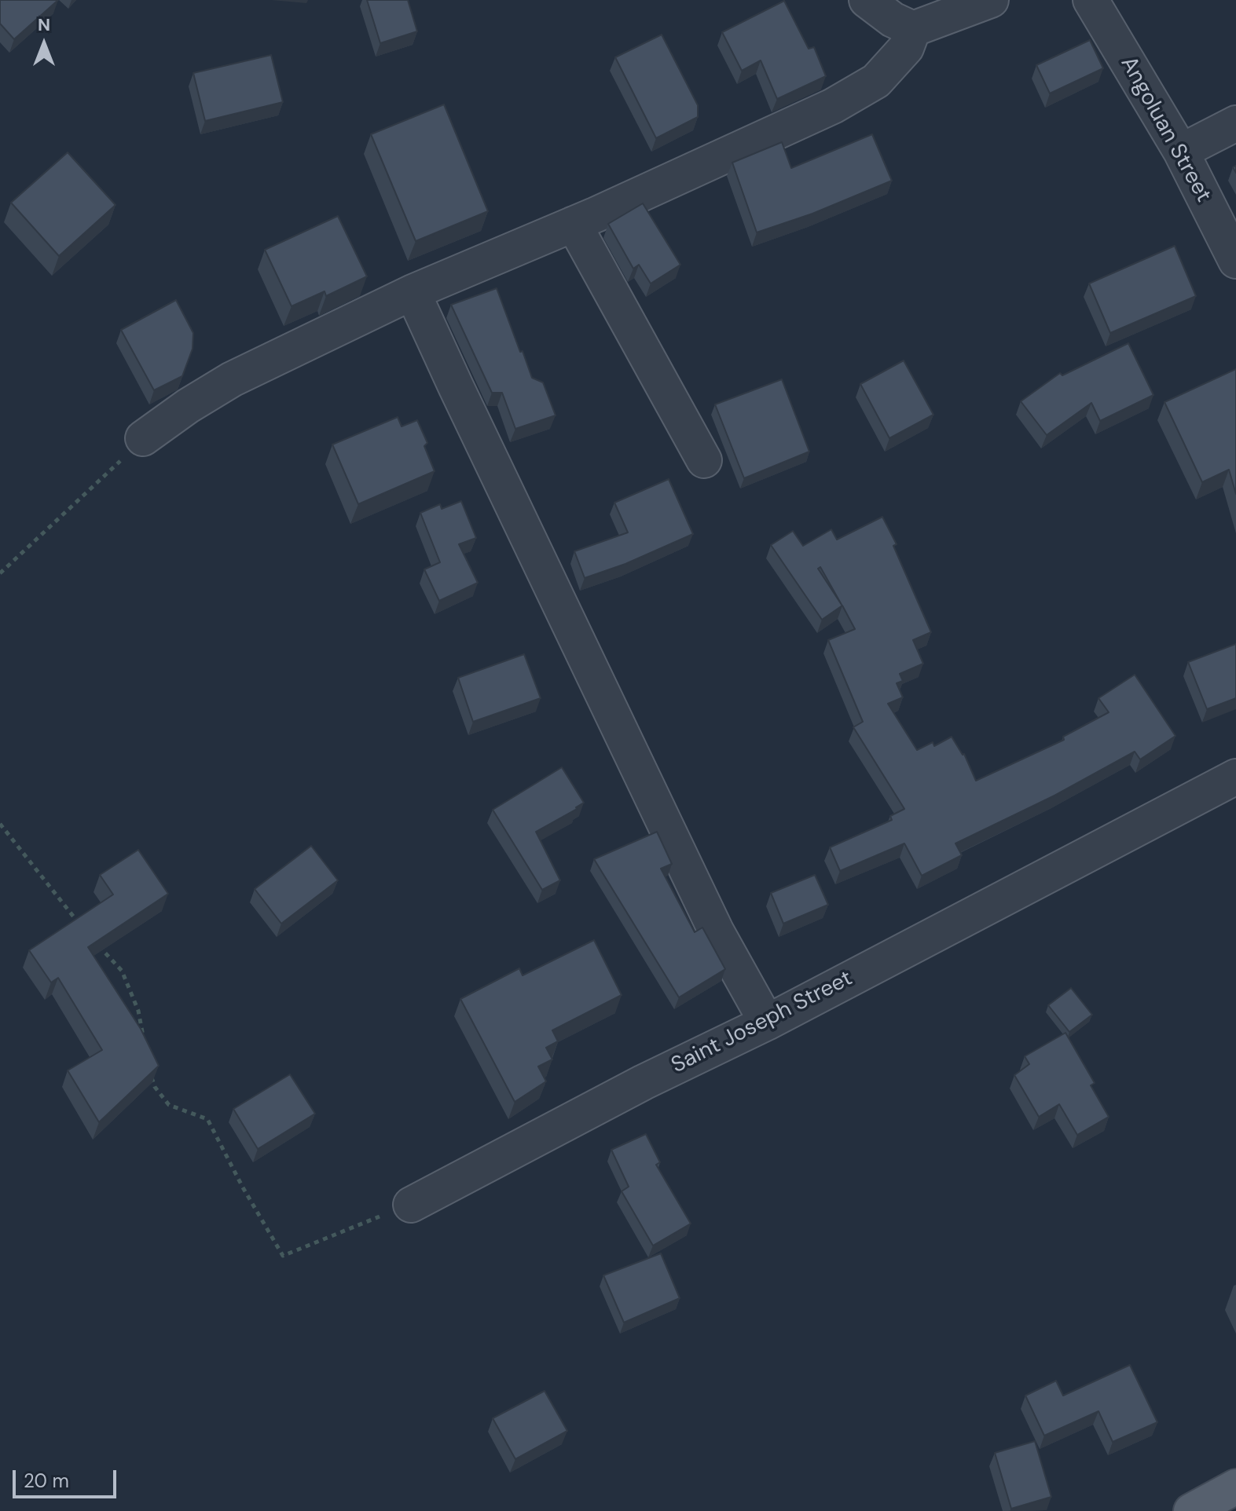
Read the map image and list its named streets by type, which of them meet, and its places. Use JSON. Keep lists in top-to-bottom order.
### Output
{
  "streets": {
    "street": ["Angoluan Street", "Saint Joseph Street"]
  },
  "scale_bar": "20 m",
  "north": "top"
}
